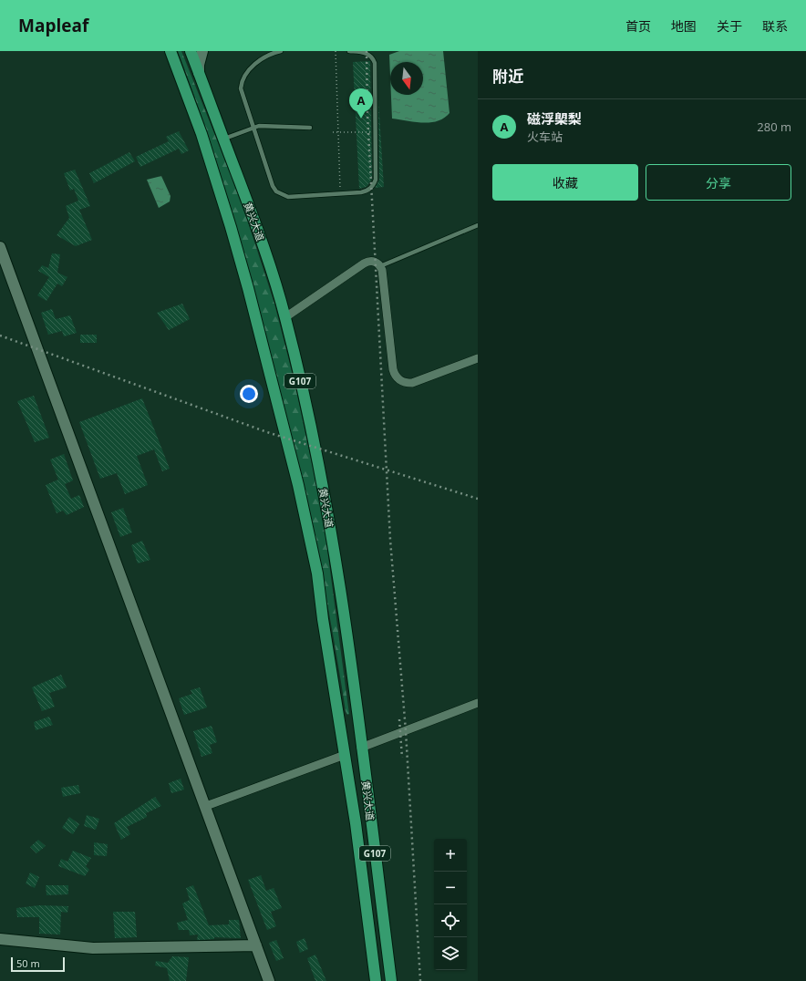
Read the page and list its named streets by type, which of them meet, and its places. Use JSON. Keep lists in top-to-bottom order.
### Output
{
  "streets": {
    "highway": ["黄兴大道", "G107"]
  },
  "scale_bar": "50 m",
  "north": "bottom",
  "page": {
    "header": "Mapleaf",
    "nav": [
      "首页",
      "地图",
      "关于",
      "联系"
    ],
    "heading": "附近",
    "pins": "A",
    "list": [
      {
        "mark": "A",
        "name": "磁浮㮾梨",
        "note": "火车站",
        "value": "280 m"
      }
    ],
    "buttons": ["收藏", "分享"],
    "map_buttons": ["+", "−"],
    "scale": "50 m"
  }
}
